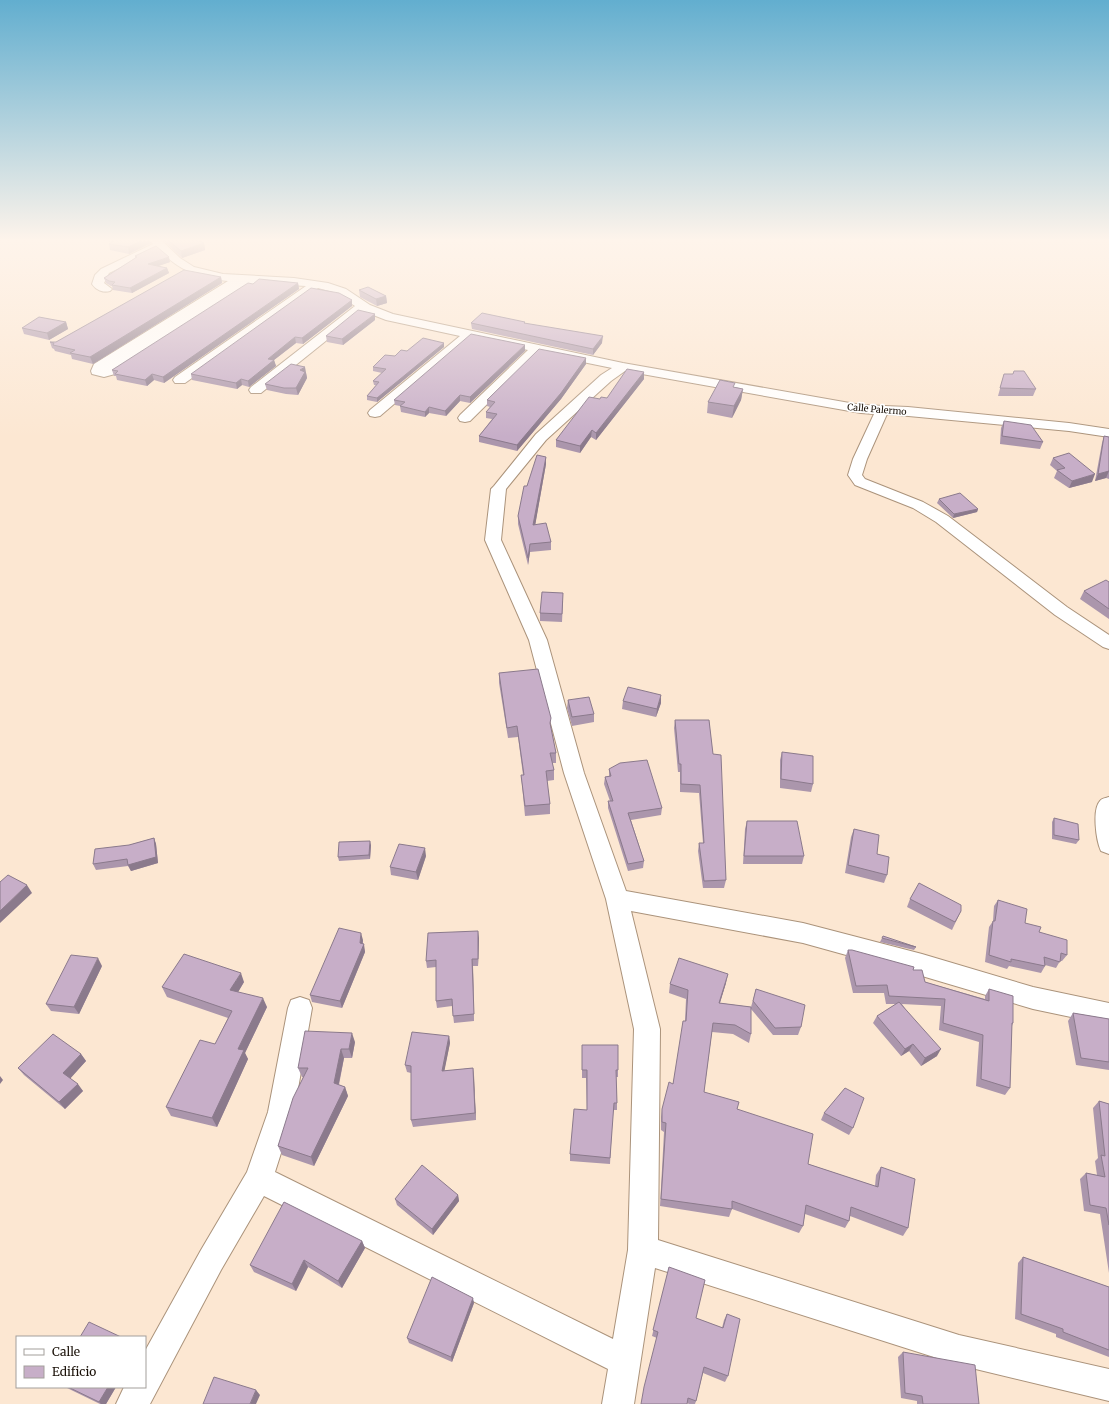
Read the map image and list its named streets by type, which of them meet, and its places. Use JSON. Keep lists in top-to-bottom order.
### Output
{
  "streets": {
    "street": ["Calle Palermo"]
  },
  "legend": ["Calle", "Edificio"]
}
